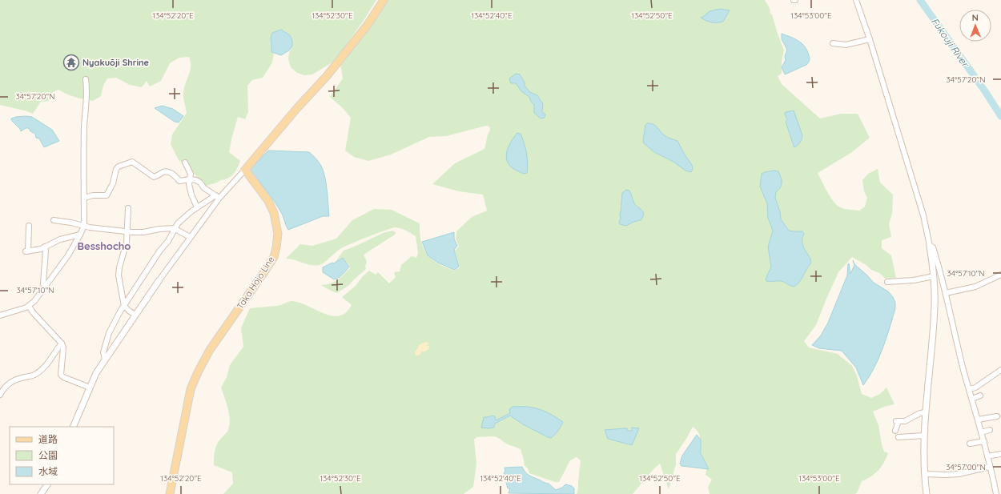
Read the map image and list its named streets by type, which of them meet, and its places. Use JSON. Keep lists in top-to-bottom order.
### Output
{
  "streets": {
    "main road": ["Taka Hojo Line"]
  },
  "districts": ["Besshocho"],
  "water": ["Fukouji River"],
  "places": {
    "temple": ["Nyakuōji Shrine"]
  },
  "legend": ["道路", "公園", "水域"],
  "north": "top",
  "coordinates": [
    "134°52'20\"E",
    "134°52'30\"E",
    "134°52'40\"E",
    "134°52'50\"E",
    "134°53'00\"E",
    "34°57'20\"N",
    "34°57'10\"N",
    "34°57'00\"N"
  ]
}
